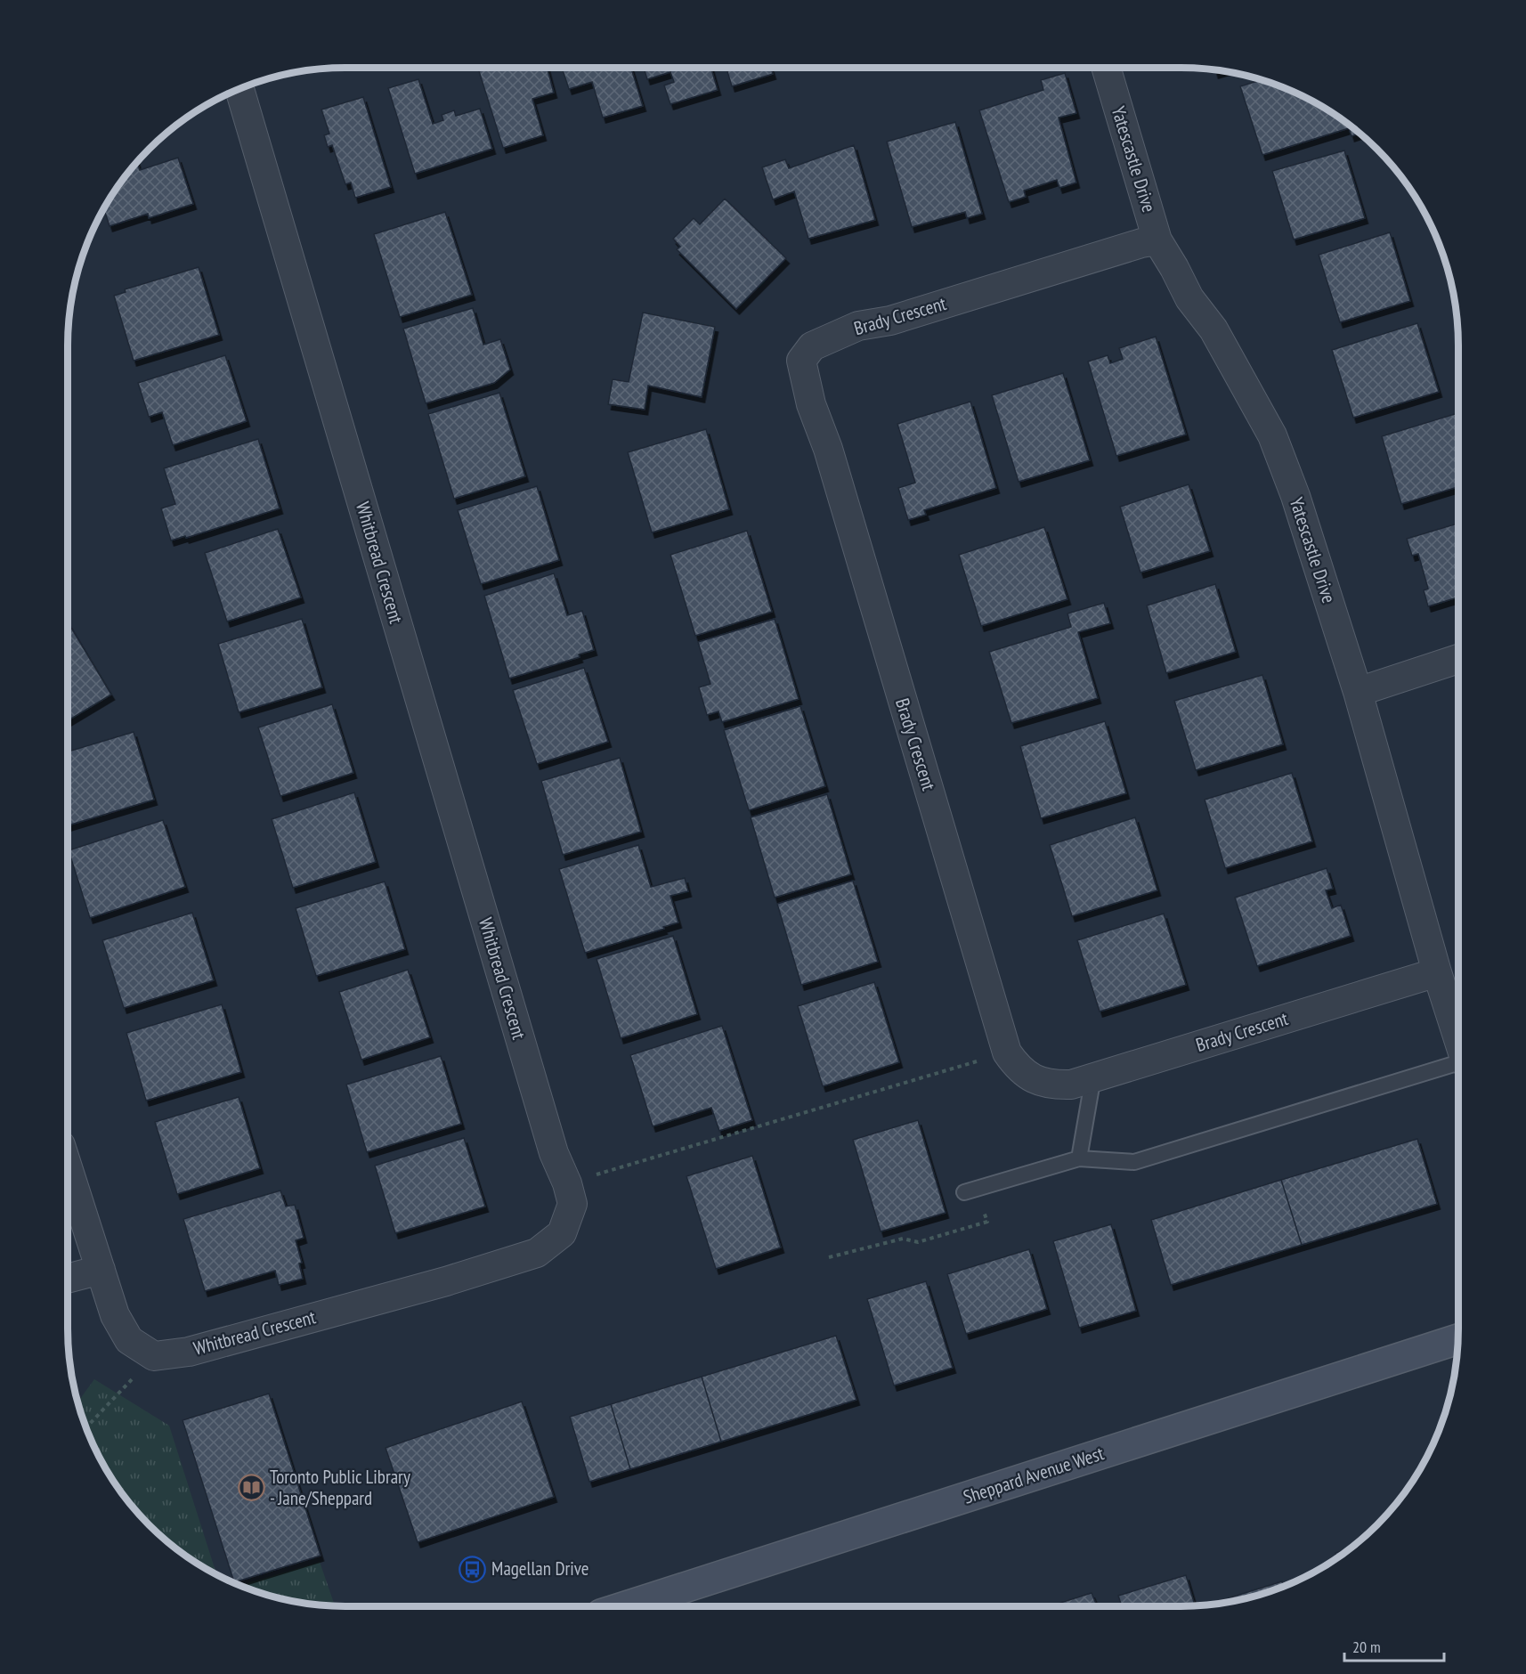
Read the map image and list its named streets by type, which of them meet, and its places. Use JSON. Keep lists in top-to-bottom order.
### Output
{
  "streets": {
    "main road": ["Sheppard Avenue West"],
    "street": ["Yatescastle Drive", "Brady Crescent", "Whitbread Crescent"]
  },
  "crossings": [
    ["Yatescastle Drive", "Brady Crescent"]
  ],
  "places": {
    "library": ["Toronto Public Library - Jane/Sheppard"],
    "bus stop": ["Magellan Drive"]
  },
  "scale_bar": "20 m"
}
